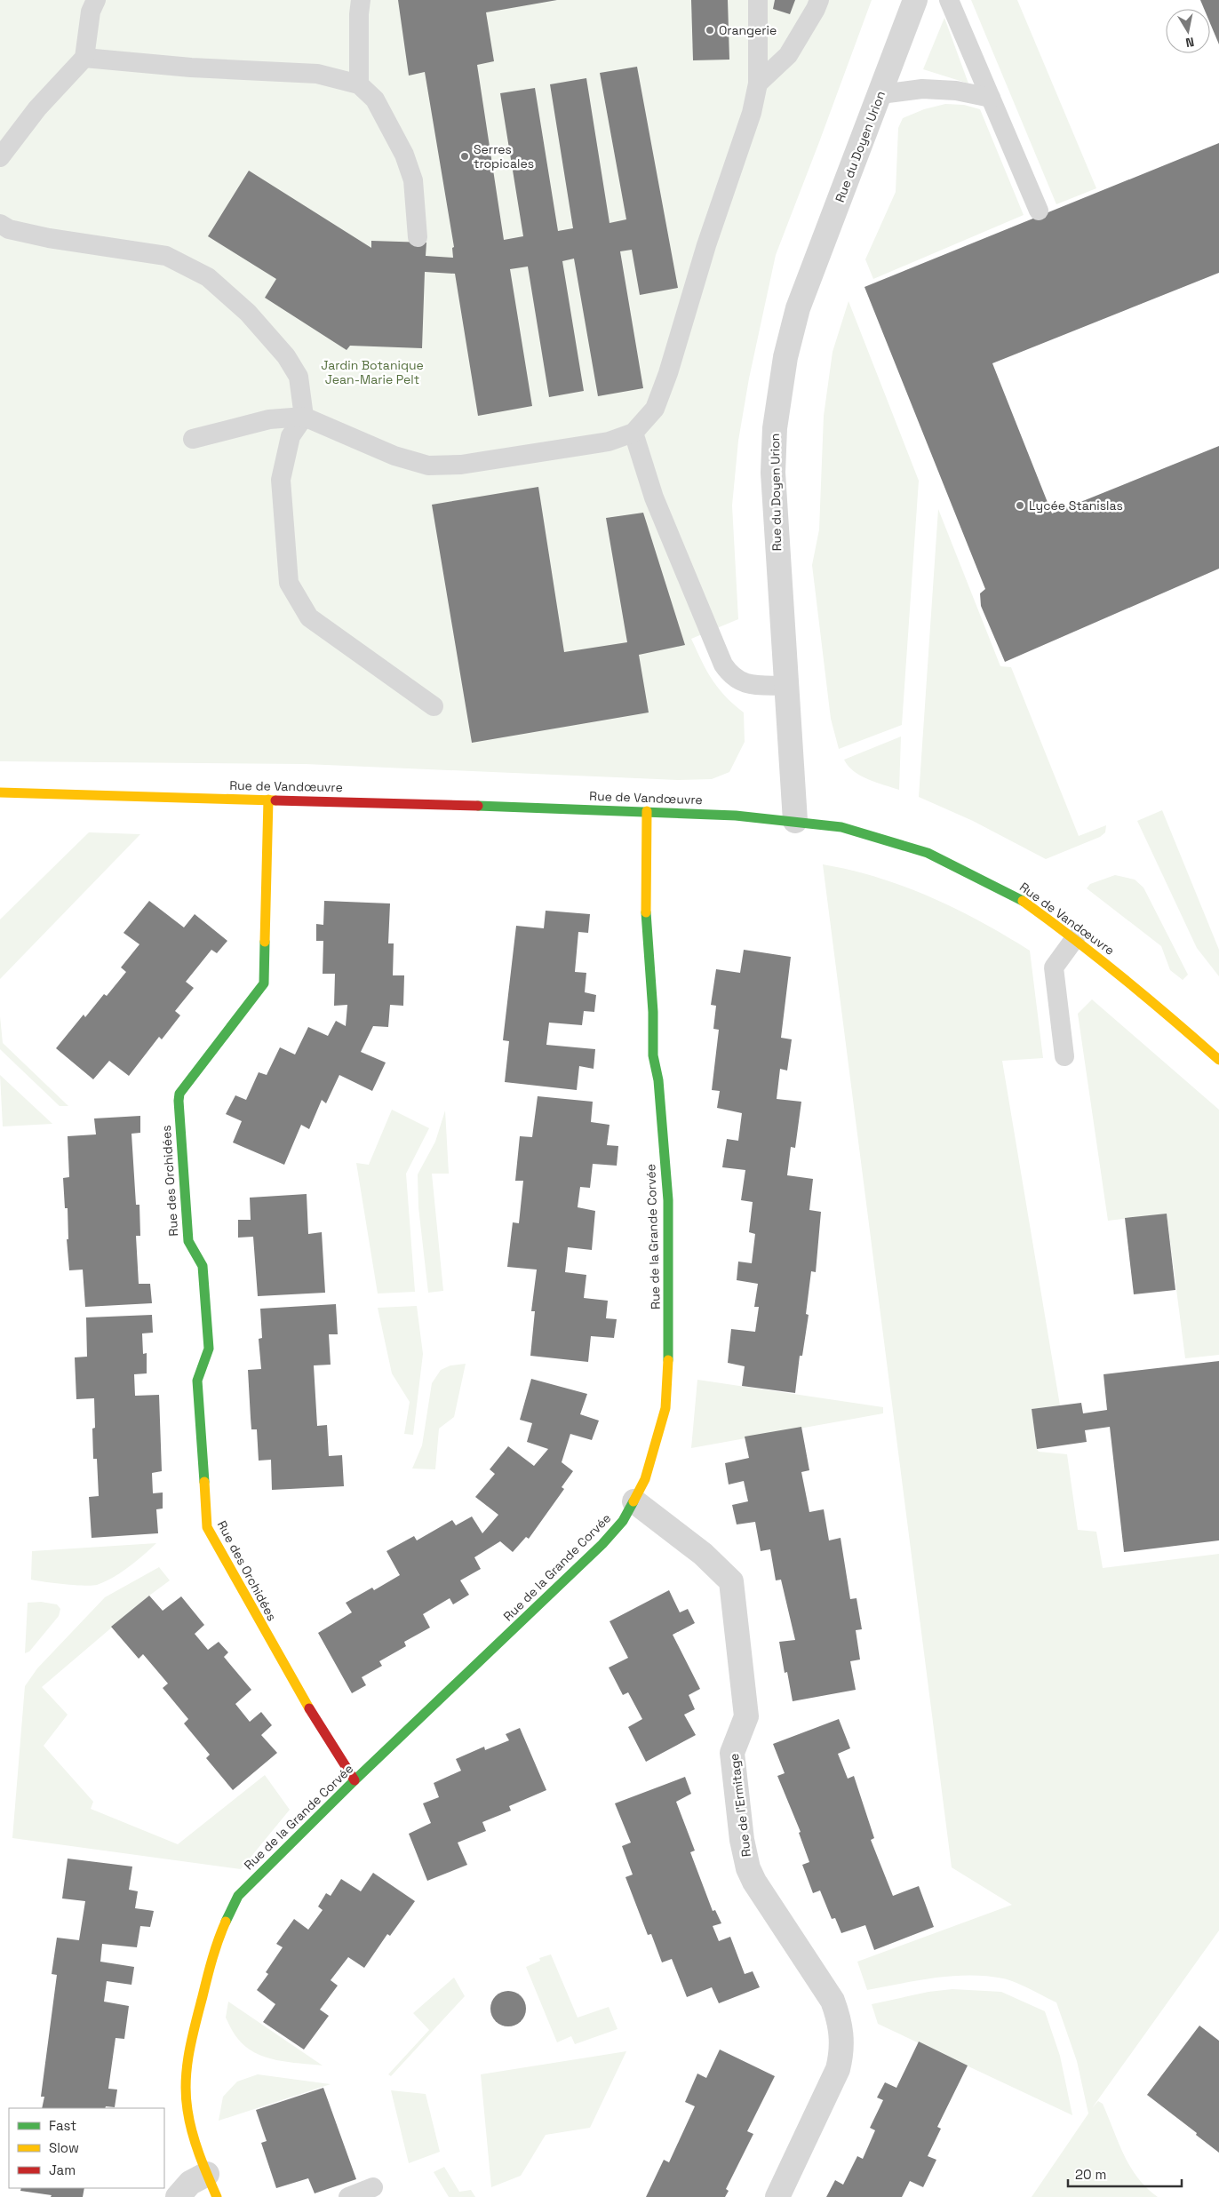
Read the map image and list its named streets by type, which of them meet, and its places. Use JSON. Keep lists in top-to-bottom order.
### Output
{
  "streets": {
    "street": [
      "Rue du Doyen Urion",
      "Rue de Vandœuvre",
      "Rue des Orchidées",
      "Rue de la Grande Corvée",
      "Rue de l'Ermitage"
    ]
  },
  "crossings": [
    ["Rue du Doyen Urion", "Rue de Vandœuvre"],
    ["Rue de Vandœuvre", "Rue des Orchidées"],
    ["Rue de Vandœuvre", "Rue de la Grande Corvée"],
    ["Rue des Orchidées", "Rue de la Grande Corvée"],
    ["Rue de la Grande Corvée", "Rue de l'Ermitage"]
  ],
  "parks": ["Jardin Botanique Jean-Marie Pelt"],
  "places": ["Orangerie", "Serres tropicales", "Lycée Stanislas"],
  "legend": ["Fast", "Slow", "Jam"],
  "scale_bar": "20 m",
  "north": "bottom"
}
